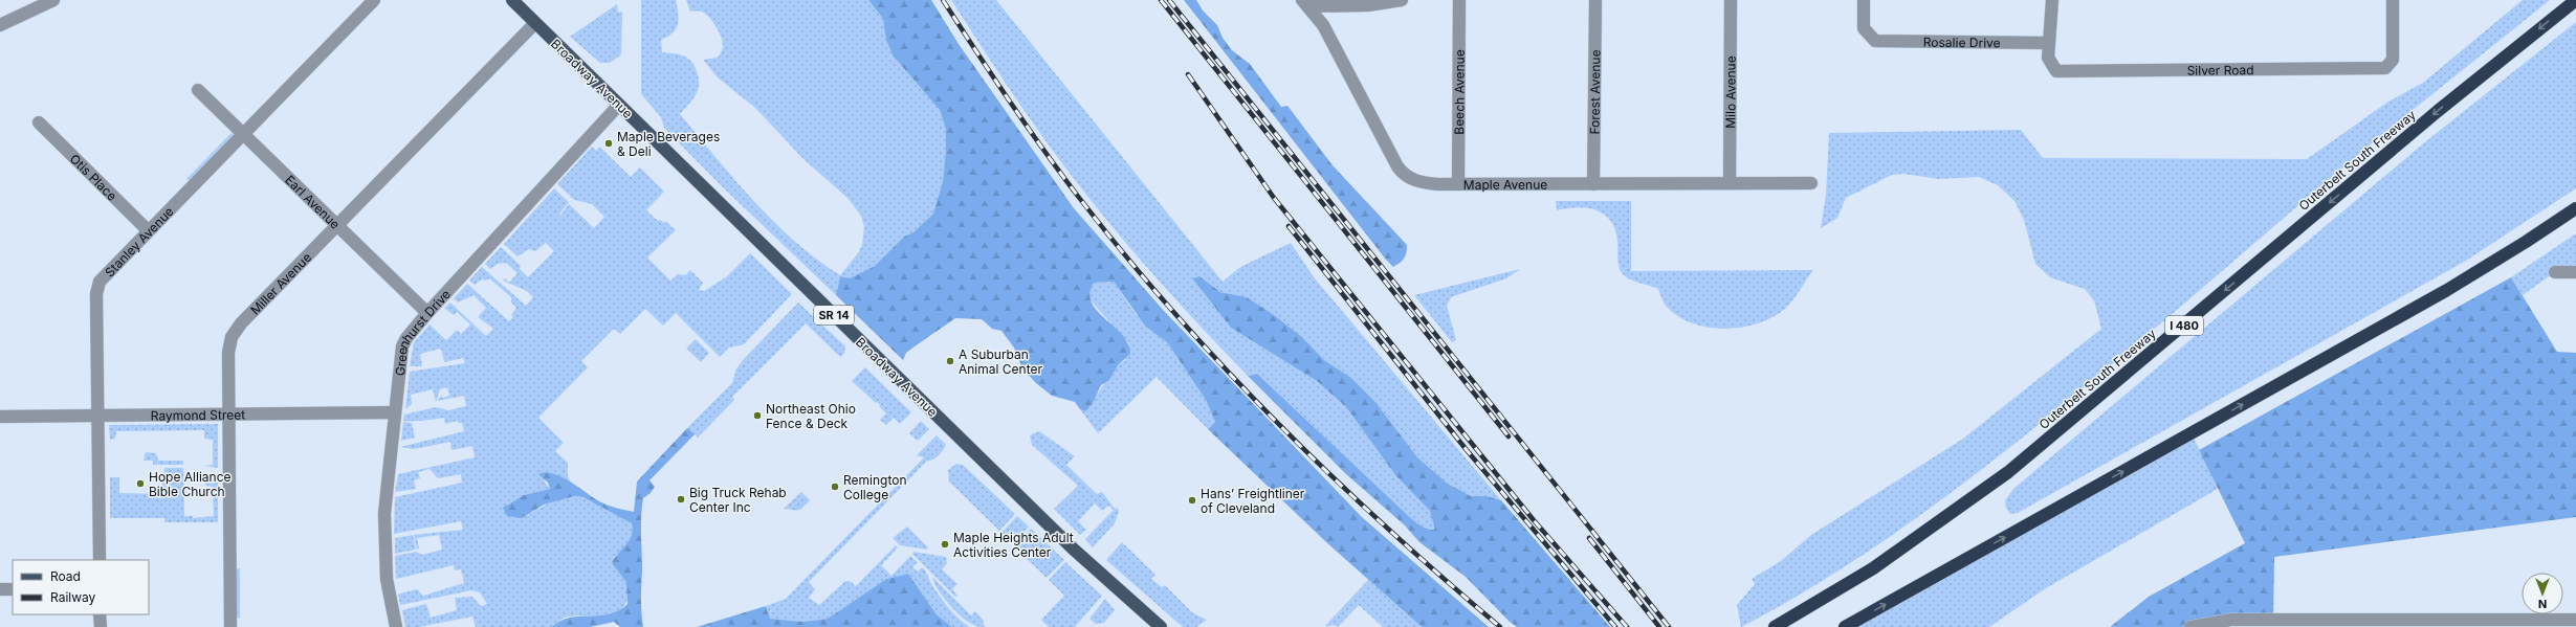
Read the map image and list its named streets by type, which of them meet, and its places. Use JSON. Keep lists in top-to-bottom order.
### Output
{
  "streets": {
    "highway": ["Outerbelt South Freeway", "I 480"],
    "main road": ["Broadway Avenue", "SR 14"],
    "street": [
      "Rosalie Drive",
      "Silver Road",
      "Beech Avenue",
      "Forest Avenue",
      "Milo Avenue",
      "Otis Place",
      "Maple Avenue",
      "Earl Avenue",
      "Stanley Avenue",
      "Miller Avenue",
      "Greenhurst Drive",
      "Raymond Street"
    ]
  },
  "crossings": [
    ["Rosalie Drive", "Silver Road"],
    ["Broadway Avenue", "Miller Avenue"],
    ["Broadway Avenue", "Greenhurst Drive"],
    ["Beech Avenue", "Maple Avenue"],
    ["Forest Avenue", "Maple Avenue"],
    ["Milo Avenue", "Maple Avenue"],
    ["Otis Place", "Stanley Avenue"],
    ["Earl Avenue", "Stanley Avenue"],
    ["Earl Avenue", "Miller Avenue"],
    ["Earl Avenue", "Greenhurst Drive"],
    ["Stanley Avenue", "Raymond Street"],
    ["Miller Avenue", "Raymond Street"],
    ["Greenhurst Drive", "Raymond Street"]
  ],
  "places": [
    "Maple Beverages & Deli",
    "A Suburban Animal Center",
    "Northeast Ohio Fence & Deck",
    "Hope Alliance Bible Church",
    "Remington College",
    "Big Truck Rehab Center Inc",
    "Hans’ Freightliner of Cleveland",
    "Maple Heights Adult Activities Center"
  ],
  "legend": ["Road", "Railway"],
  "north": "bottom"
}
